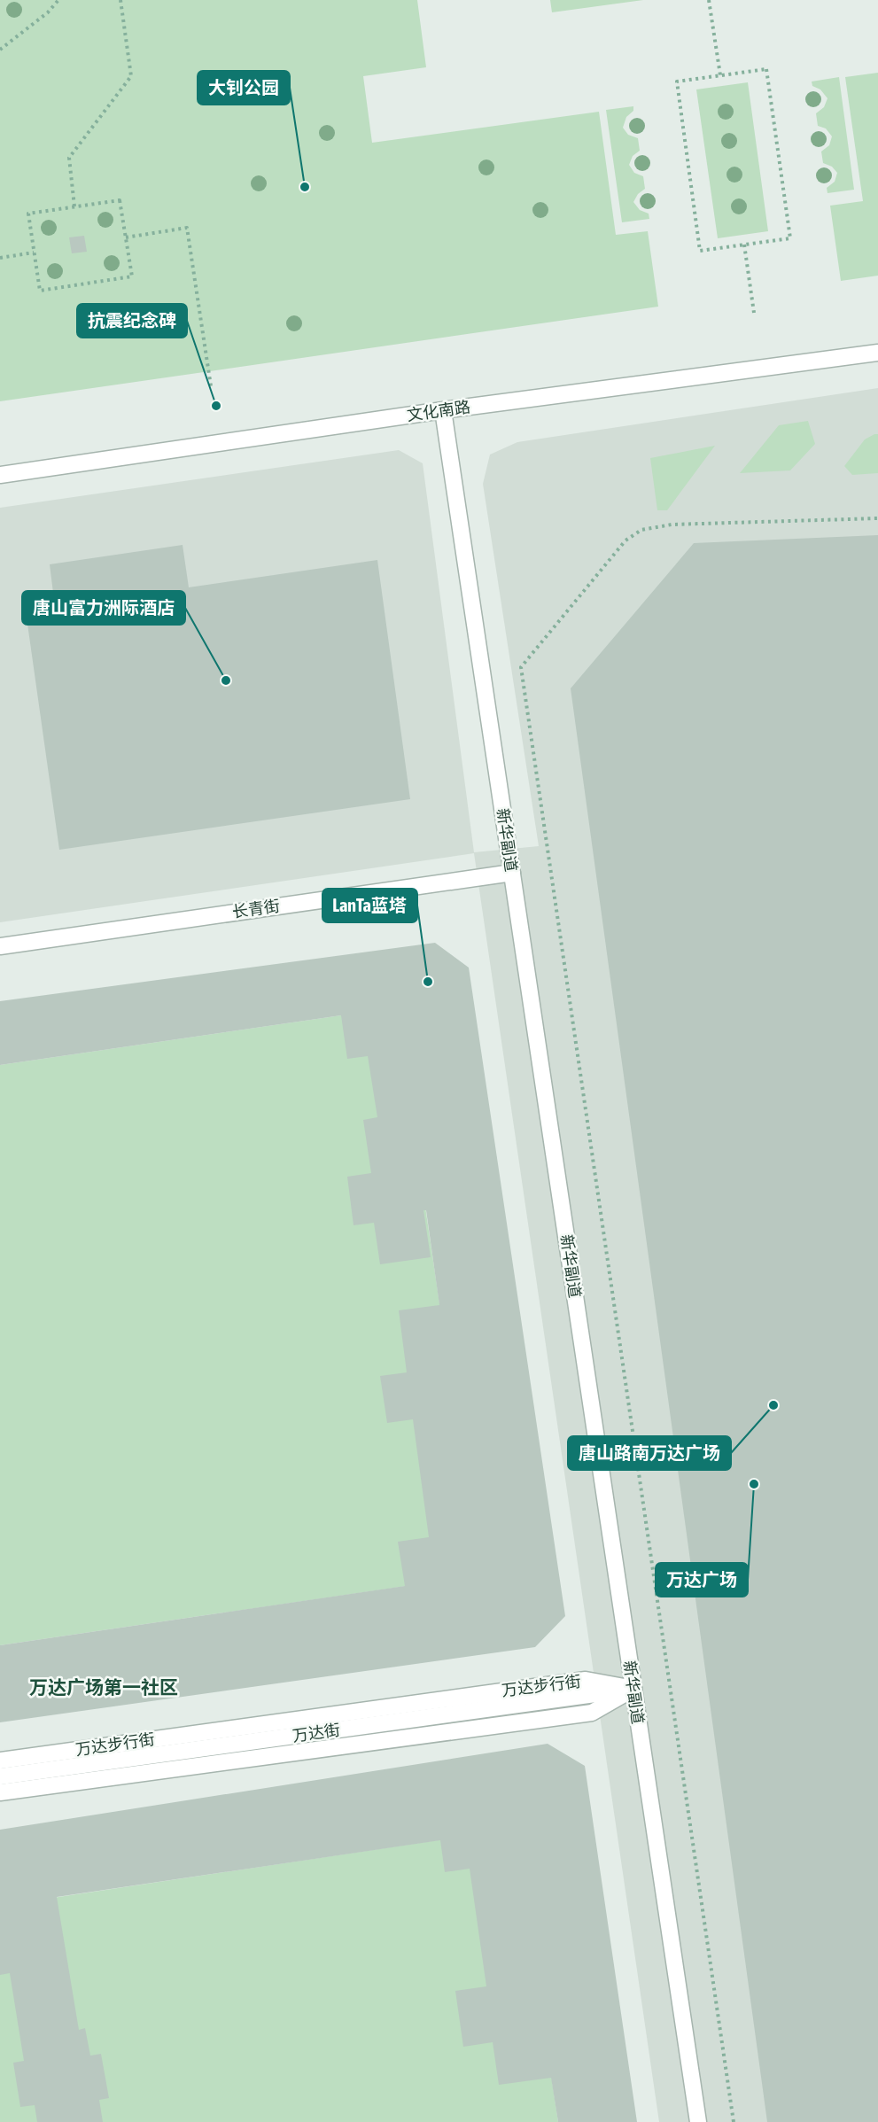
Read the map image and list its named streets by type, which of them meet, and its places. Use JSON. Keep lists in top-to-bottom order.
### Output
{
  "streets": {
    "street": [
      "文化南路",
      "新华副道",
      "长青街",
      "万达步行街",
      "万达街"
    ]
  },
  "crossings": [
    ["文化南路", "新华副道"],
    ["新华副道", "长青街"],
    ["新华副道", "万达步行街"],
    ["新华副道", "万达街"],
    ["万达步行街", "万达街"]
  ],
  "districts": ["万达广场第一社区"],
  "places": [
    "大钊公园",
    "抗震纪念碑",
    "唐山富力洲际酒店",
    "LanTa蓝塔",
    "唐山路南万达广场",
    "万达广场"
  ]
}
